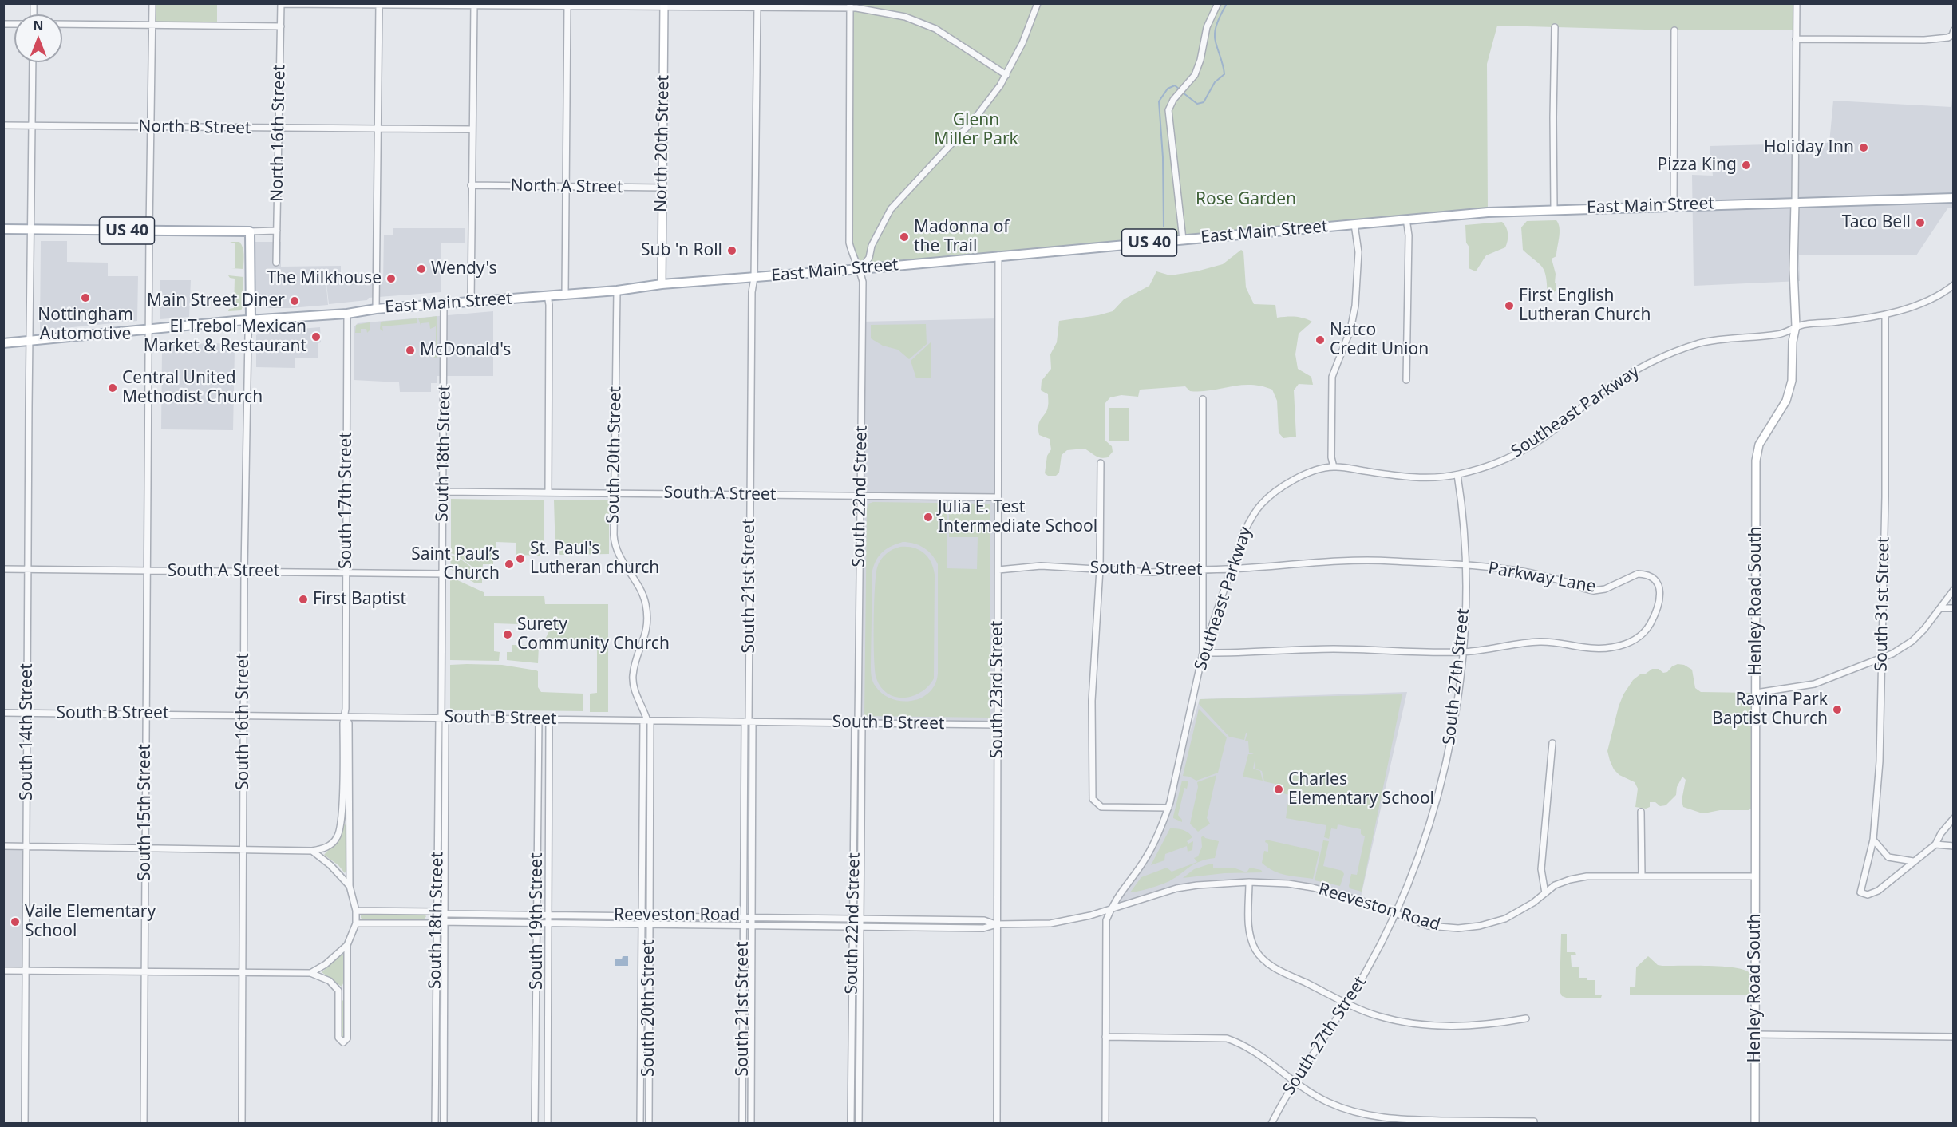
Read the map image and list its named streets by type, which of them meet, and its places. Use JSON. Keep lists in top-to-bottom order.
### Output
{
  "streets": {
    "main road": ["East Main Street", "US 40"],
    "street": [
      "North B Street",
      "North 16th Street",
      "North 20th Street",
      "North A Street",
      "Southeast Parkway",
      "South 18th Street",
      "South 20th Street",
      "South A Street",
      "South 22nd Street",
      "South 17th Street",
      "Parkway Lane",
      "South 21st Street",
      "Henley Road South",
      "South 31st Street",
      "South 27th Street",
      "South 23rd Street",
      "South B Street",
      "South 16th Street",
      "South 14th Street",
      "South 15th Street",
      "Reeveston Road",
      "South 19th Street"
    ]
  },
  "crossings": [
    ["North B Street", "North 16th Street"],
    ["North B Street", "South 14th Street"],
    ["North B Street", "South 15th Street"],
    ["North 20th Street", "North A Street"],
    ["North 20th Street", "East Main Street"],
    ["East Main Street", "South 18th Street"],
    ["East Main Street", "South 20th Street"],
    ["East Main Street", "South 22nd Street"],
    ["East Main Street", "South 17th Street"],
    ["East Main Street", "South 21st Street"],
    ["East Main Street", "Henley Road South"],
    ["East Main Street", "South 23rd Street"],
    ["East Main Street", "South 16th Street"],
    ["East Main Street", "South 14th Street"],
    ["East Main Street", "South 15th Street"],
    ["US 40", "South 14th Street"],
    ["US 40", "South 15th Street"],
    ["Southeast Parkway", "South A Street"],
    ["Southeast Parkway", "Henley Road South"],
    ["Southeast Parkway", "South 31st Street"],
    ["Southeast Parkway", "South 27th Street"],
    ["Southeast Parkway", "Reeveston Road"],
    ["South 18th Street", "South A Street"],
    ["South 18th Street", "South B Street"],
    ["South 18th Street", "Reeveston Road"],
    ["South 20th Street", "South A Street"],
    ["South 20th Street", "South B Street"],
    ["South 20th Street", "Reeveston Road"],
    ["South A Street", "South 22nd Street"],
    ["South A Street", "South 17th Street"],
    ["South A Street", "Parkway Lane"],
    ["South A Street", "South 21st Street"],
    ["South A Street", "South 27th Street"],
    ["South A Street", "South 23rd Street"],
    ["South A Street", "South 16th Street"],
    ["South A Street", "South 14th Street"],
    ["South A Street", "South 15th Street"],
    ["South 22nd Street", "South B Street"],
    ["South 22nd Street", "Reeveston Road"],
    ["South 17th Street", "South B Street"],
    ["South 17th Street", "South 16th Street"],
    ["South 17th Street", "Reeveston Road"],
    ["Parkway Lane", "South 27th Street"],
    ["South 21st Street", "South B Street"],
    ["South 21st Street", "Reeveston Road"],
    ["Henley Road South", "Reeveston Road"],
    ["South 27th Street", "Reeveston Road"],
    ["South 23rd Street", "South B Street"],
    ["South 23rd Street", "Reeveston Road"],
    ["South B Street", "South 16th Street"],
    ["South B Street", "South 14th Street"],
    ["South B Street", "South 15th Street"],
    ["South B Street", "South 19th Street"],
    ["South 16th Street", "Reeveston Road"],
    ["Reeveston Road", "South 19th Street"]
  ],
  "parks": ["Glenn Miller Park", "Rose Garden"],
  "places": [
    "Holiday Inn",
    "Pizza King",
    "Taco Bell",
    "Madonna of the Trail",
    "Sub 'n Roll",
    "Wendy's",
    "The Milkhouse",
    "Nottingham Automotive",
    "Main Street Diner",
    "First English Lutheran Church",
    "El Trebol Mexican Market & Restaurant",
    "Natco Credit Union",
    "McDonald's",
    "Central United Methodist Church",
    "Julia E. Test Intermediate School",
    "St. Paul's Lutheran church",
    "Saint Paul’s Church",
    "First Baptist",
    "Surety Community Church",
    "Ravina Park Baptist Church",
    "Charles Elementary School",
    "Vaile Elementary School"
  ],
  "north": "top"
}
